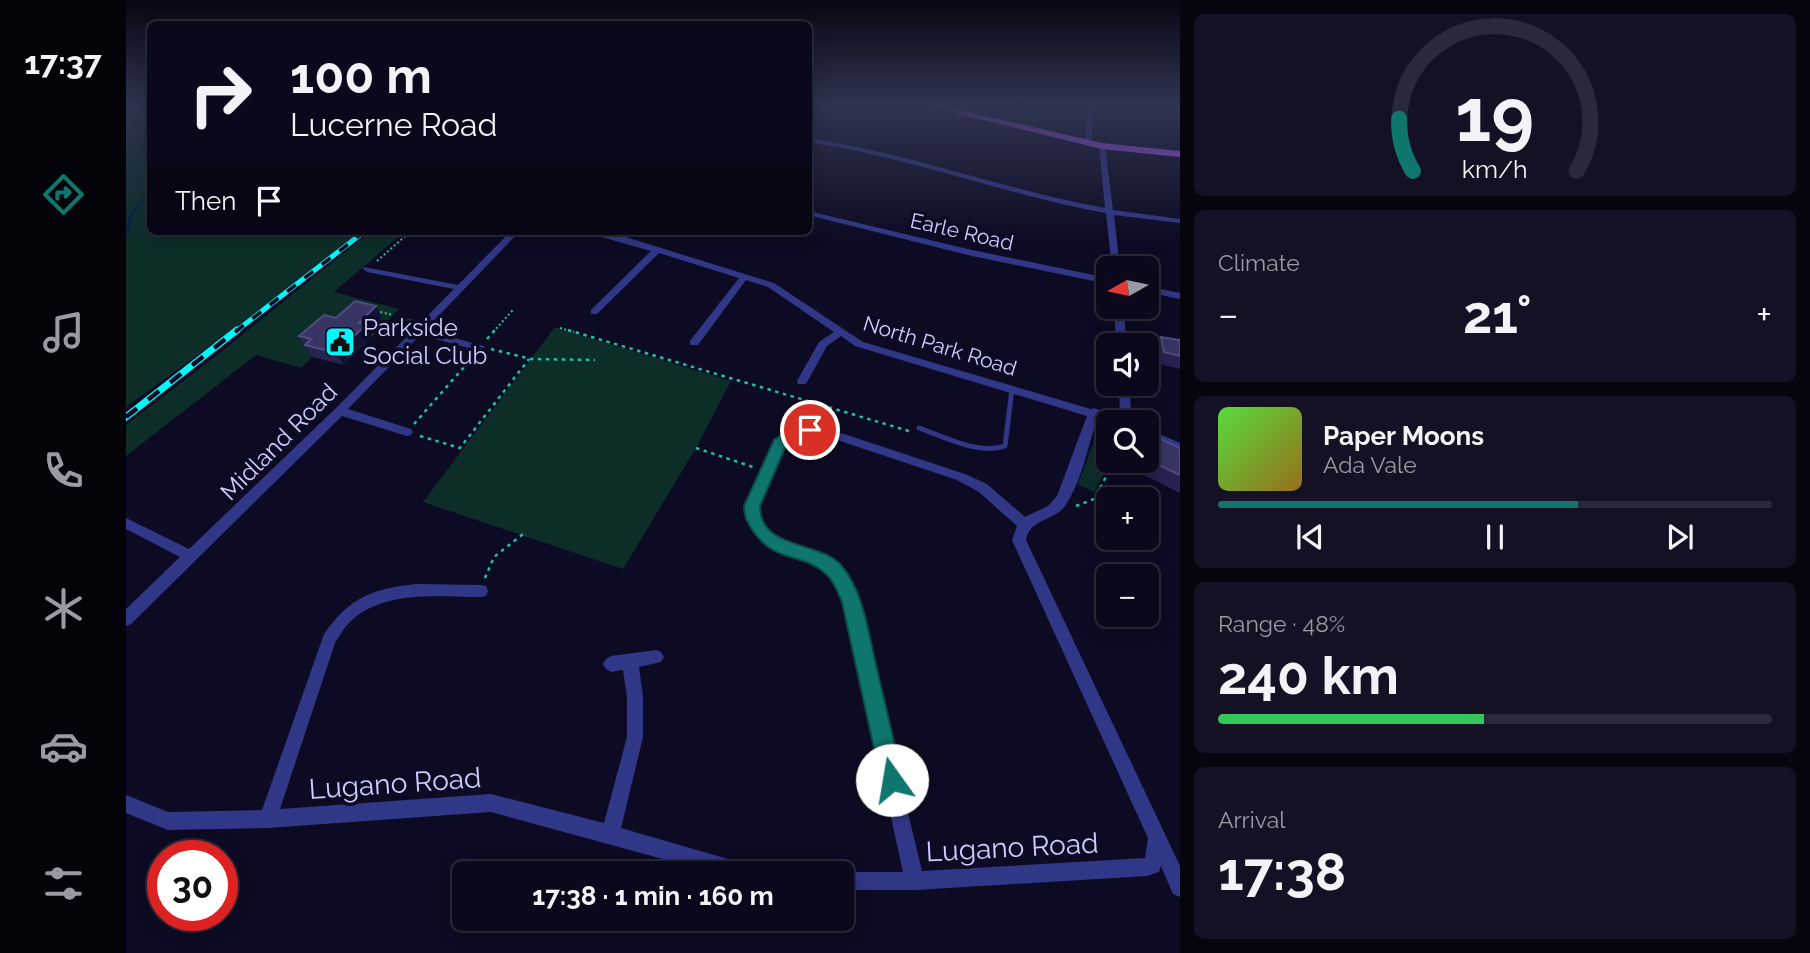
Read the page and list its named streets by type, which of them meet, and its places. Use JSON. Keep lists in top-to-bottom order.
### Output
{
  "streets": {
    "street": [
      "Earle Road",
      "North Park Road",
      "Midland Road",
      "Lugano Road"
    ]
  },
  "places": {
    "public building": ["Parkside Social Club"]
  },
  "north": "left",
  "page": {
    "tabs": "17:37",
    "turn": ["100 m", "Lucerne Road"],
    "then": "Then",
    "tile": [
      "Climate",
      ["Range · 48%", "240 km"],
      ["Arrival", "17:38"]
    ],
    "map_buttons": ["+", "−"],
    "heat": ["−", "21°", "+"],
    "song": ["Paper Moons", "Ada Vale"],
    "limit": "30",
    "trip": "17:38 · 1 min · 160 m",
    "gauge": ["19", "km/h"]
  }
}
